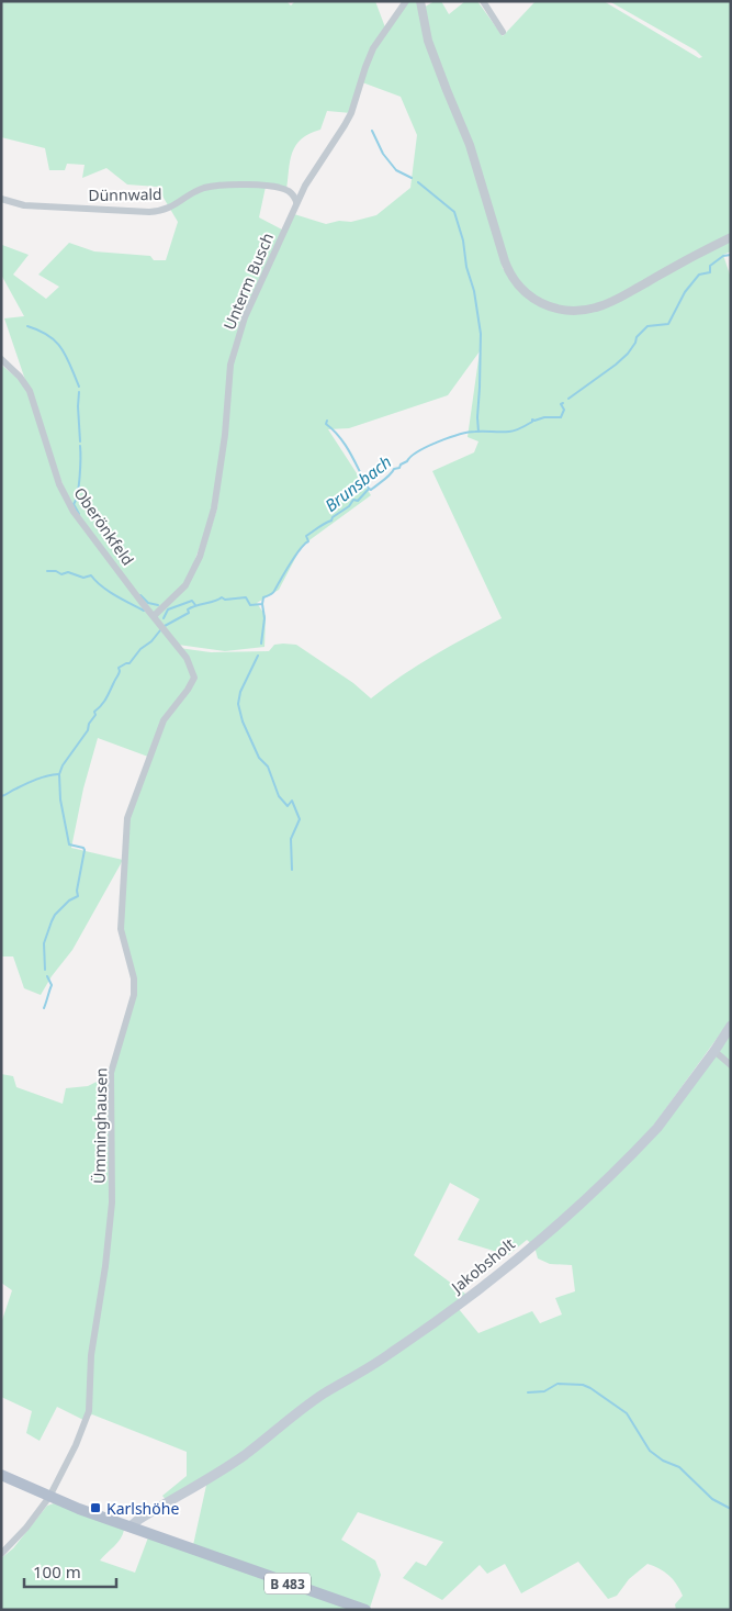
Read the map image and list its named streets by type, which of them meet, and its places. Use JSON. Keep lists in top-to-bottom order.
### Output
{
  "streets": {
    "main road": ["Jakobsholt", "B 483"],
    "street": [
      "Dünnwald",
      "Unterm Busch",
      "Oberönkfeld",
      "Ümminghausen"
    ]
  },
  "crossings": [
    ["Dünnwald", "Unterm Busch"],
    ["Unterm Busch", "Oberönkfeld"],
    ["Oberönkfeld", "Ümminghausen"],
    ["Ümminghausen", "B 483"],
    ["Jakobsholt", "B 483"]
  ],
  "water": ["Brunsbach"],
  "places": {
    "transit": ["Karlshöhe"]
  },
  "scale_bar": "100 m"
}
